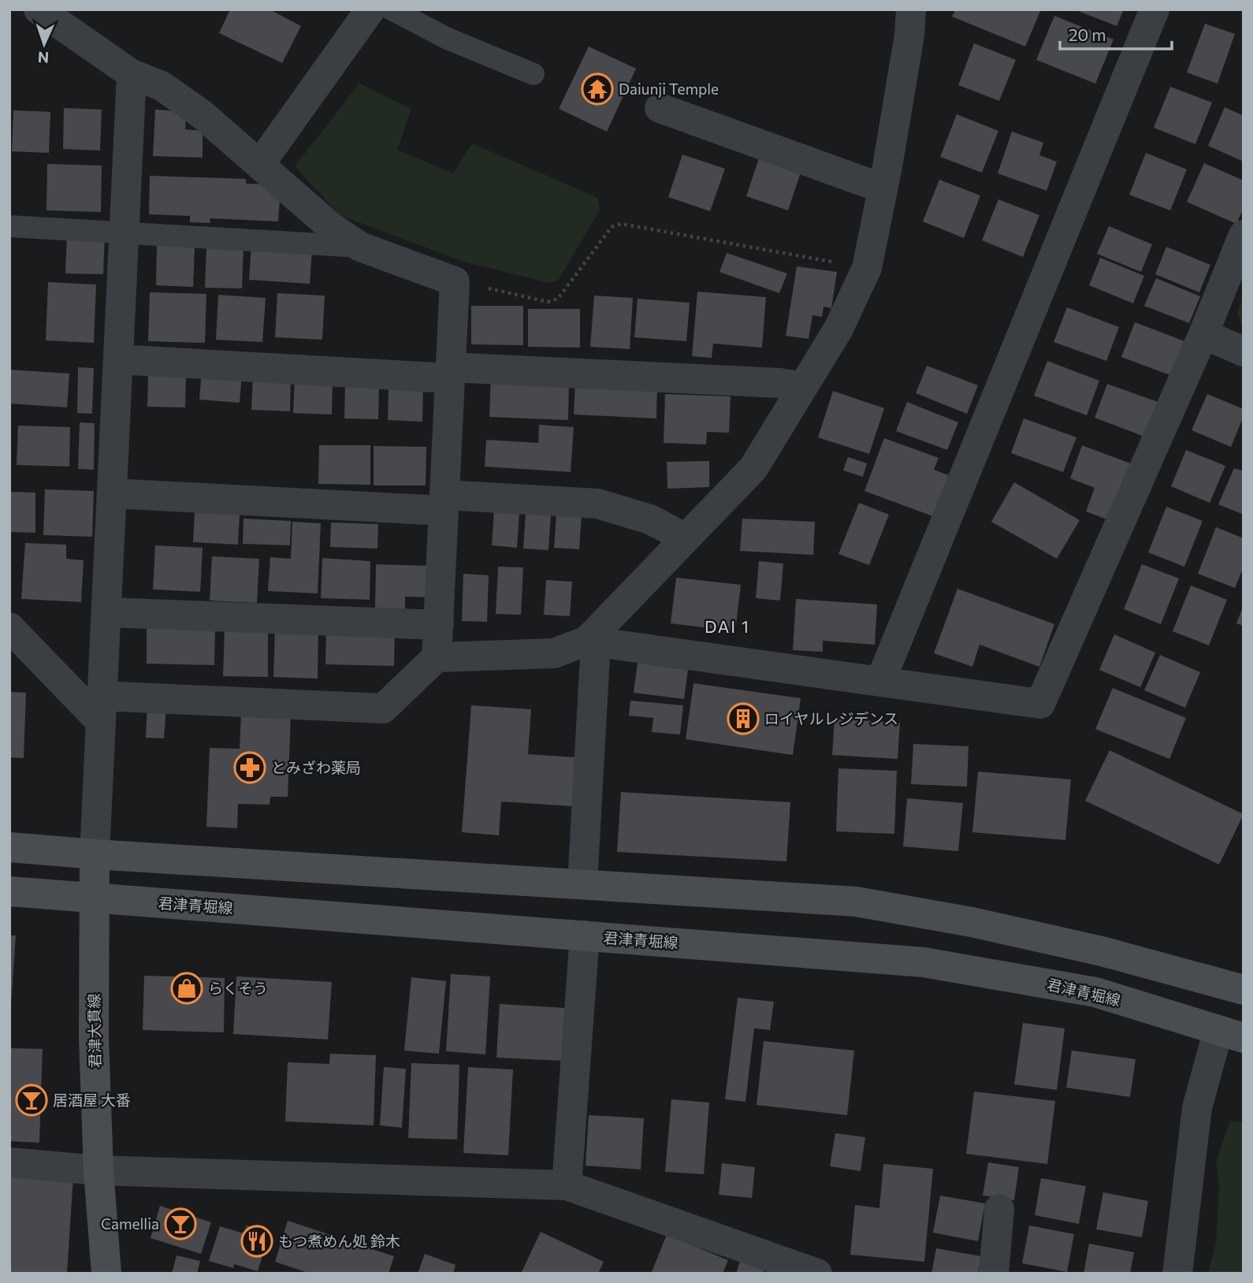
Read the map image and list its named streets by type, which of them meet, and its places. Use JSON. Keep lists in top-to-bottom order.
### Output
{
  "streets": {
    "main road": ["君津青堀線", "君津大貫線"]
  },
  "crossings": [
    ["君津青堀線", "君津大貫線"]
  ],
  "districts": ["DAI 1"],
  "places": {
    "temple": ["Daiunji Temple"],
    "building": ["ロイヤルレジデンス"],
    "pharmacy": ["とみざわ薬局"],
    "shop": ["らくそう"],
    "bar": ["居酒屋 大番", "Camellia"],
    "restaurant": ["もつ煮めん処 鈴木"]
  },
  "scale_bar": "20 m",
  "north": "bottom"
}
